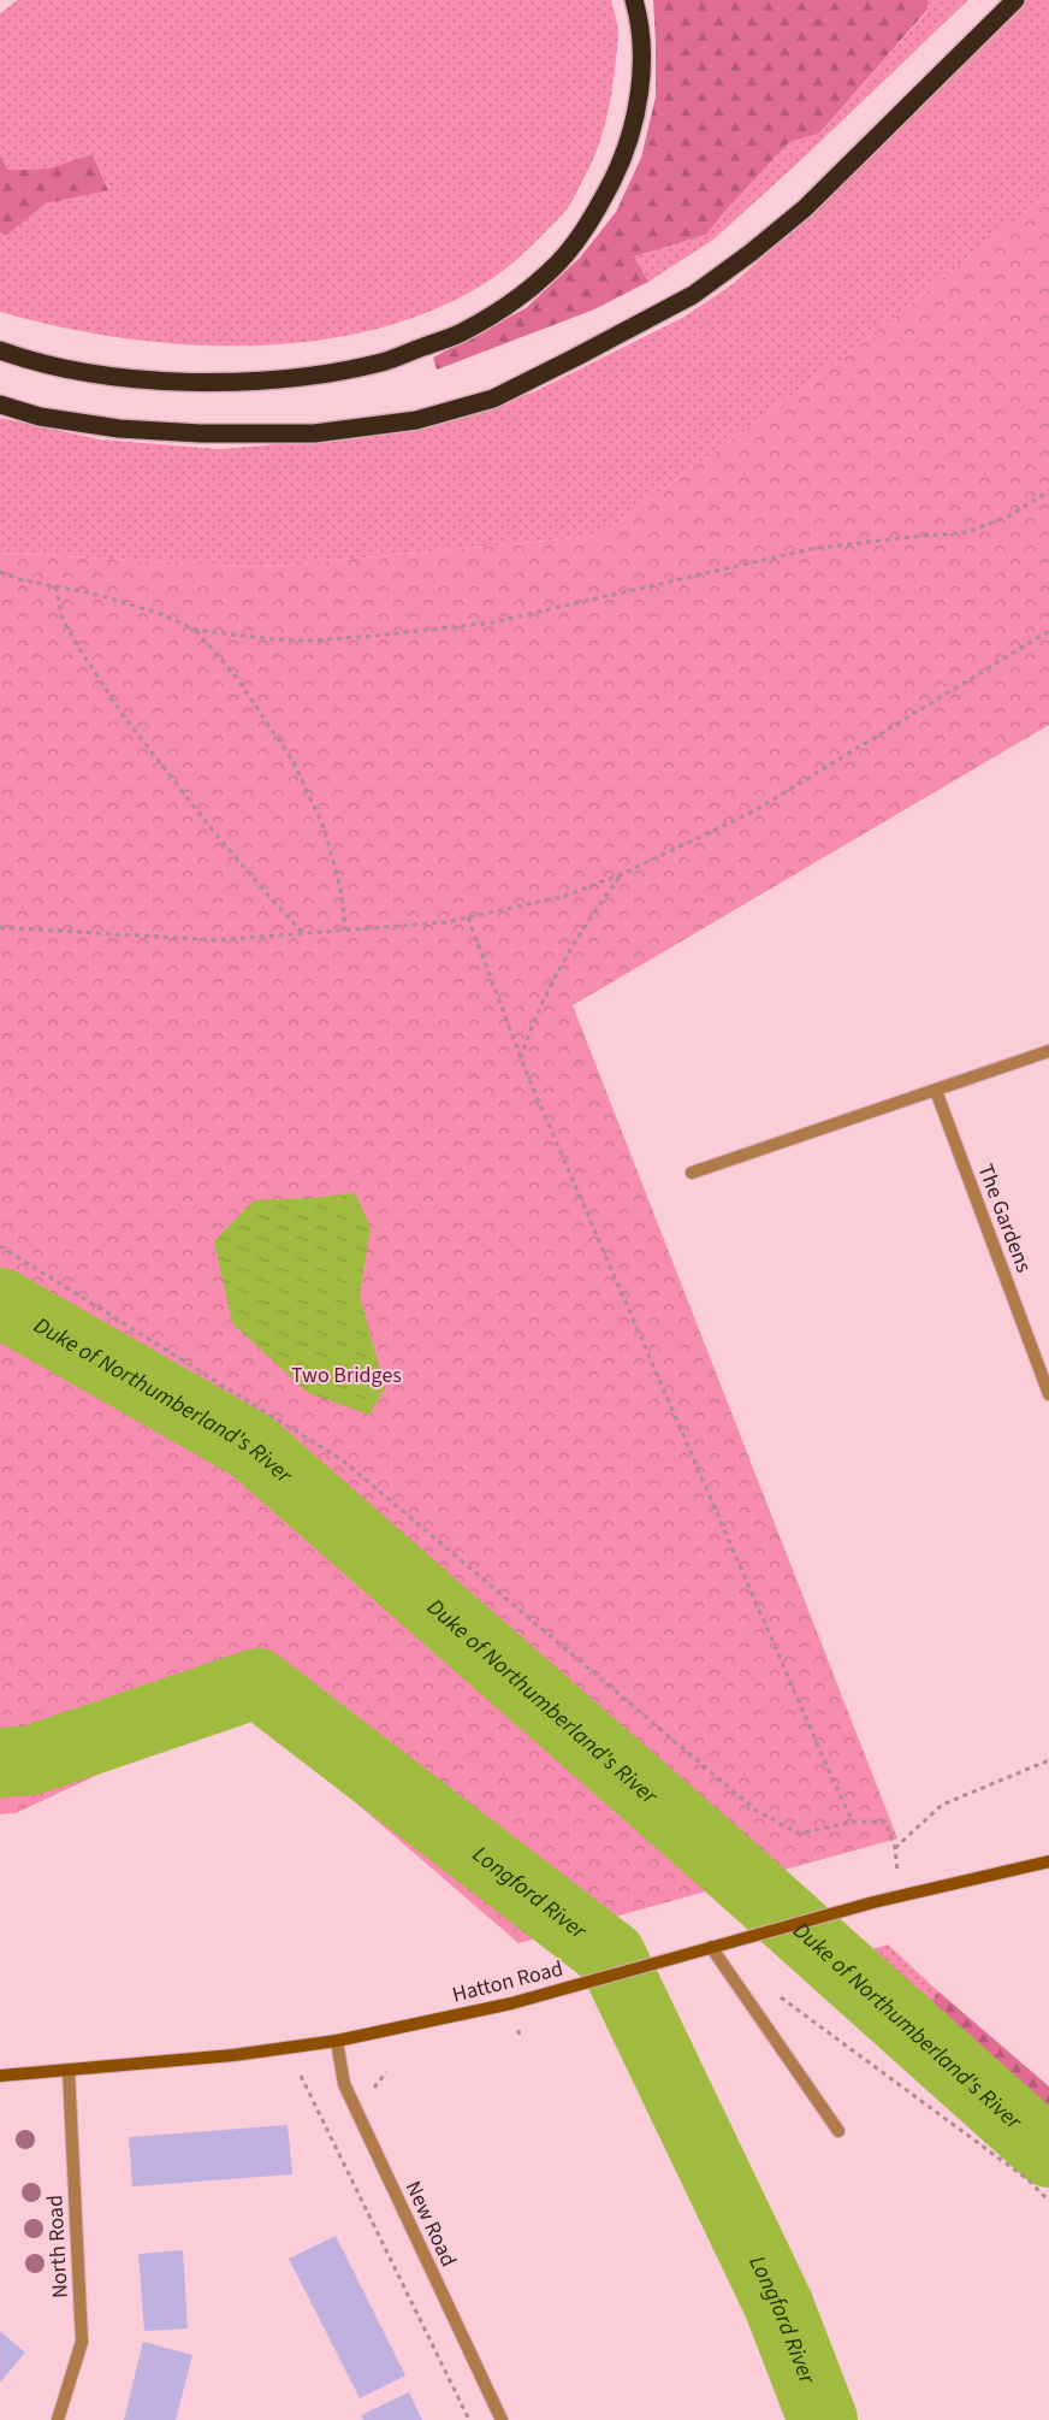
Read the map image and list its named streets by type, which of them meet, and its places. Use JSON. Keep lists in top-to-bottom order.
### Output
{
  "streets": {
    "street": [
      "The Gardens",
      "Hatton Road",
      "New Road",
      "North Road"
    ]
  },
  "crossings": [
    ["Hatton Road", "New Road"],
    ["Hatton Road", "North Road"]
  ],
  "water": ["Duke of Northumberland's River", "Longford River"],
  "parks": ["Two Bridges"]
}
